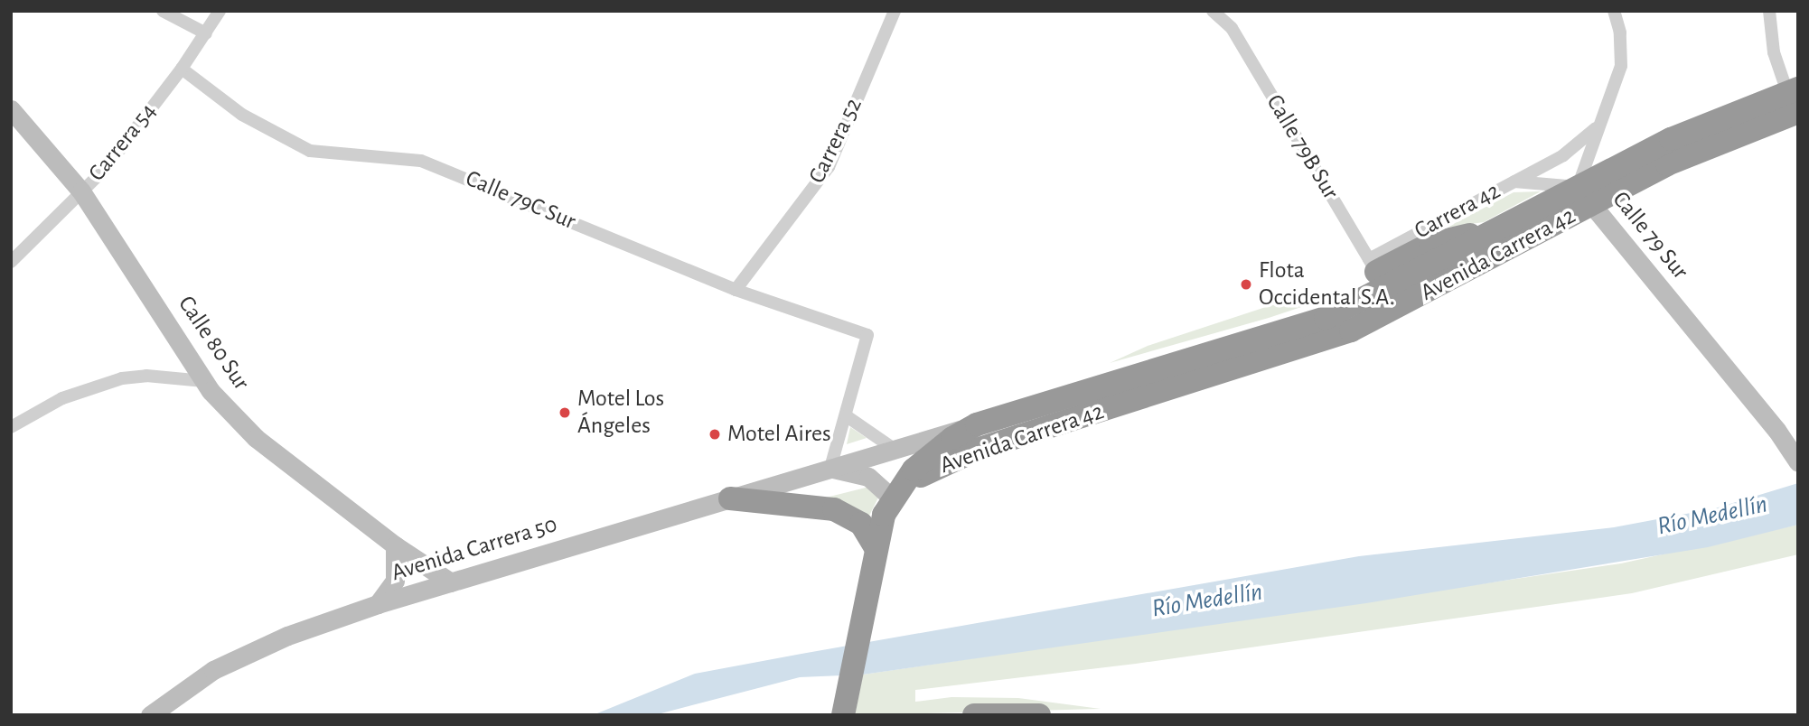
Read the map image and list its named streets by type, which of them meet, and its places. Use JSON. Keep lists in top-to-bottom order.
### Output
{
  "streets": {
    "highway": ["Avenida Carrera 42"],
    "main road": ["Calle 79 Sur", "Calle 80 Sur", "Avenida Carrera 50"],
    "street": [
      "Carrera 52",
      "Carrera 54",
      "Calle 79B Sur",
      "Calle 79C Sur",
      "Carrera 42"
    ]
  },
  "crossings": [
    ["Carrera 52", "Calle 79C Sur"],
    ["Carrera 54", "Calle 79C Sur"],
    ["Carrera 54", "Calle 80 Sur"],
    ["Calle 79B Sur", "Carrera 42"],
    ["Calle 79B Sur", "Avenida Carrera 42"],
    ["Carrera 42", "Calle 79 Sur"],
    ["Carrera 42", "Avenida Carrera 42"],
    ["Calle 79 Sur", "Avenida Carrera 42"],
    ["Avenida Carrera 42", "Avenida Carrera 50"],
    ["Calle 80 Sur", "Avenida Carrera 50"]
  ],
  "water": ["Río Medellín"],
  "places": ["Flota Occidental S.A.", "Motel Los Ángeles", "Motel Aires"]
}
